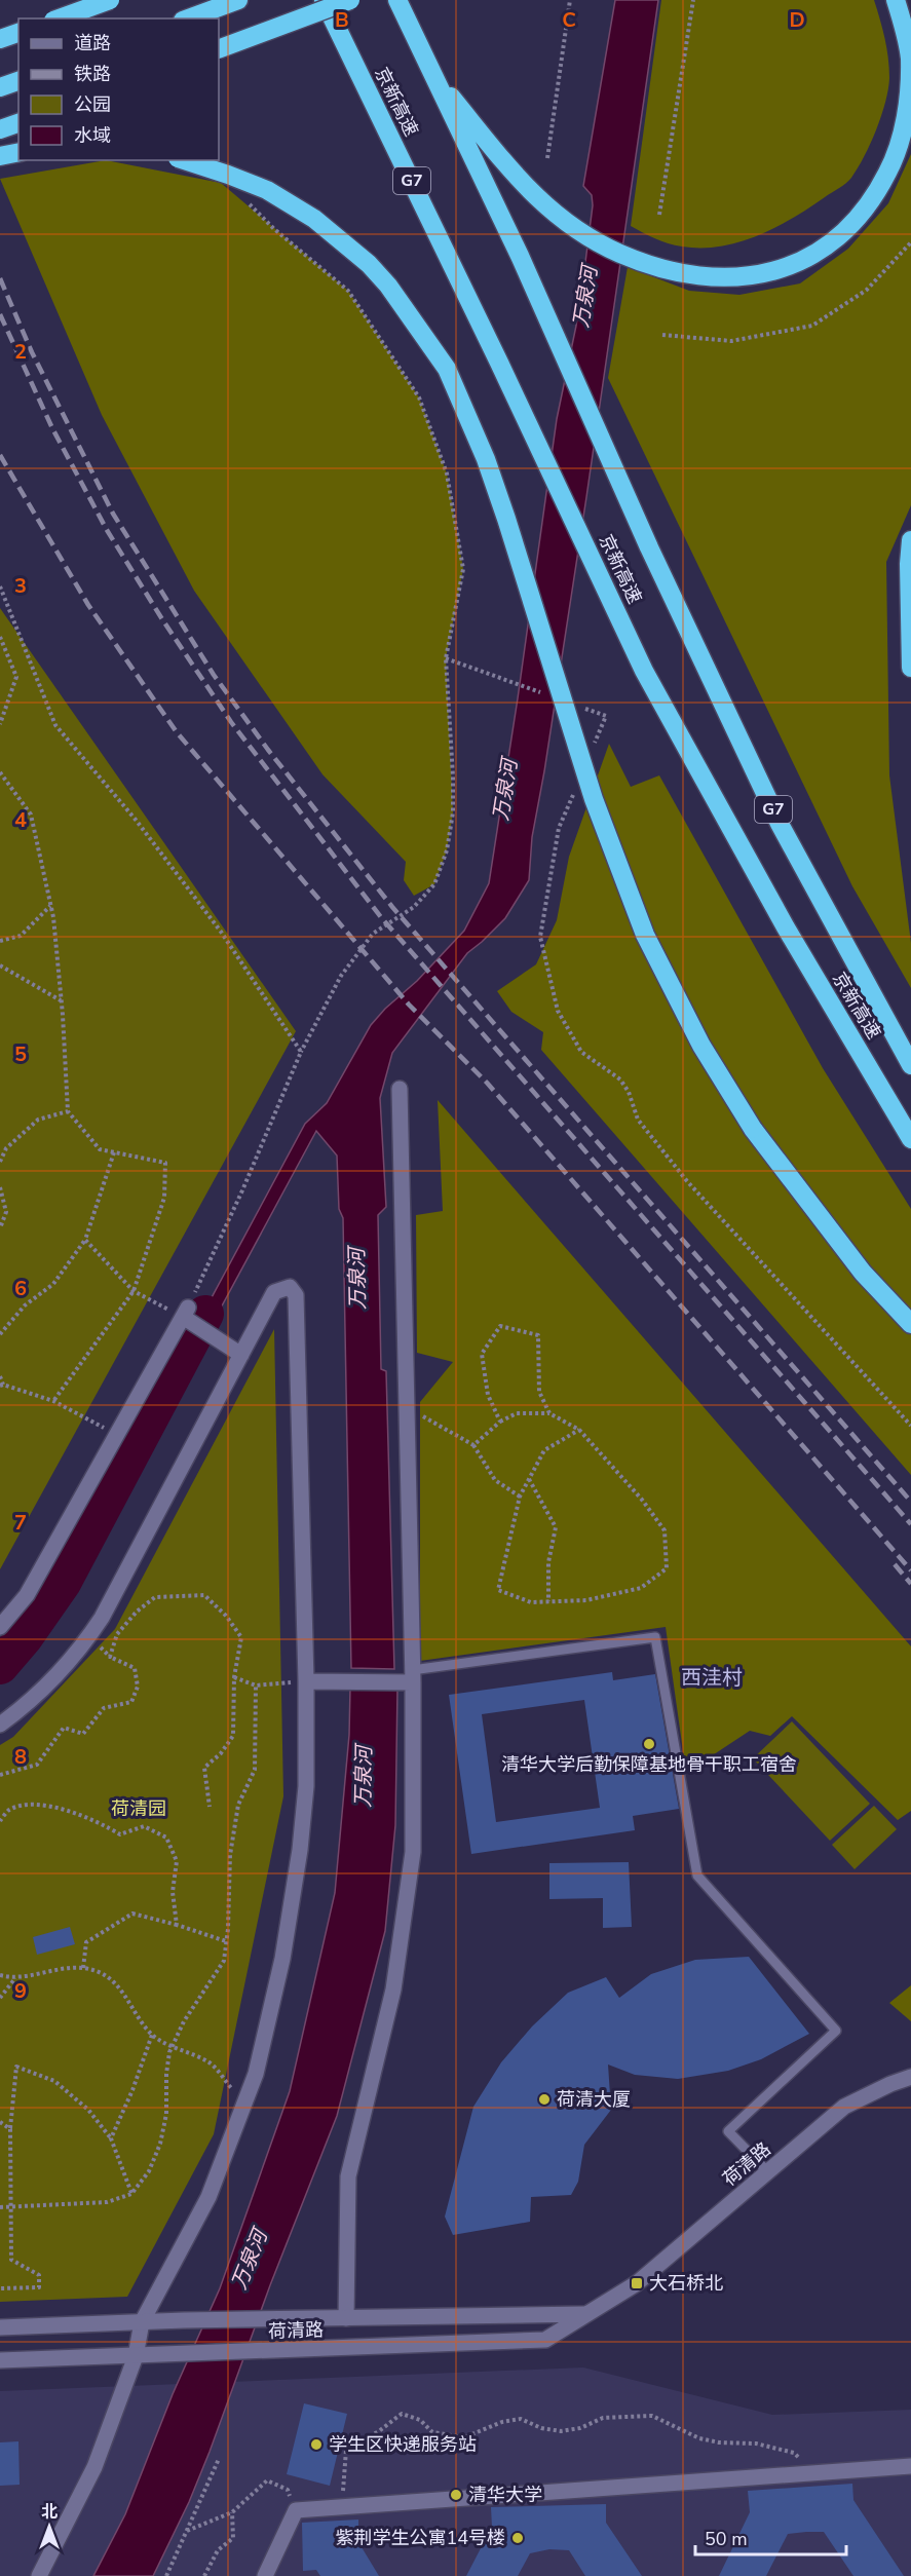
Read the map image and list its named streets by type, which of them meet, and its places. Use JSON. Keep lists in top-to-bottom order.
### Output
{
  "streets": {
    "highway": ["京新高速", "G7"],
    "street": ["荷清路"]
  },
  "districts": ["西洼村"],
  "water": ["万泉河"],
  "parks": ["荷清园"],
  "places": {
    "other": [
      "清华大学后勤保障基地骨干职工宿舍",
      "荷清大厦",
      "学生区快递服务站",
      "清华大学",
      "紫荆学生公寓14号楼"
    ],
    "transit": ["大石桥北"]
  },
  "legend": [
    "道路",
    "铁路",
    "公园",
    "水域"
  ],
  "scale_bar": "50 m",
  "north": "top",
  "grid": {
    "columns": ["B", "C", "D"],
    "rows": [
      "2",
      "3",
      "4",
      "5",
      "6",
      "7",
      "8",
      "9"
    ]
  }
}
